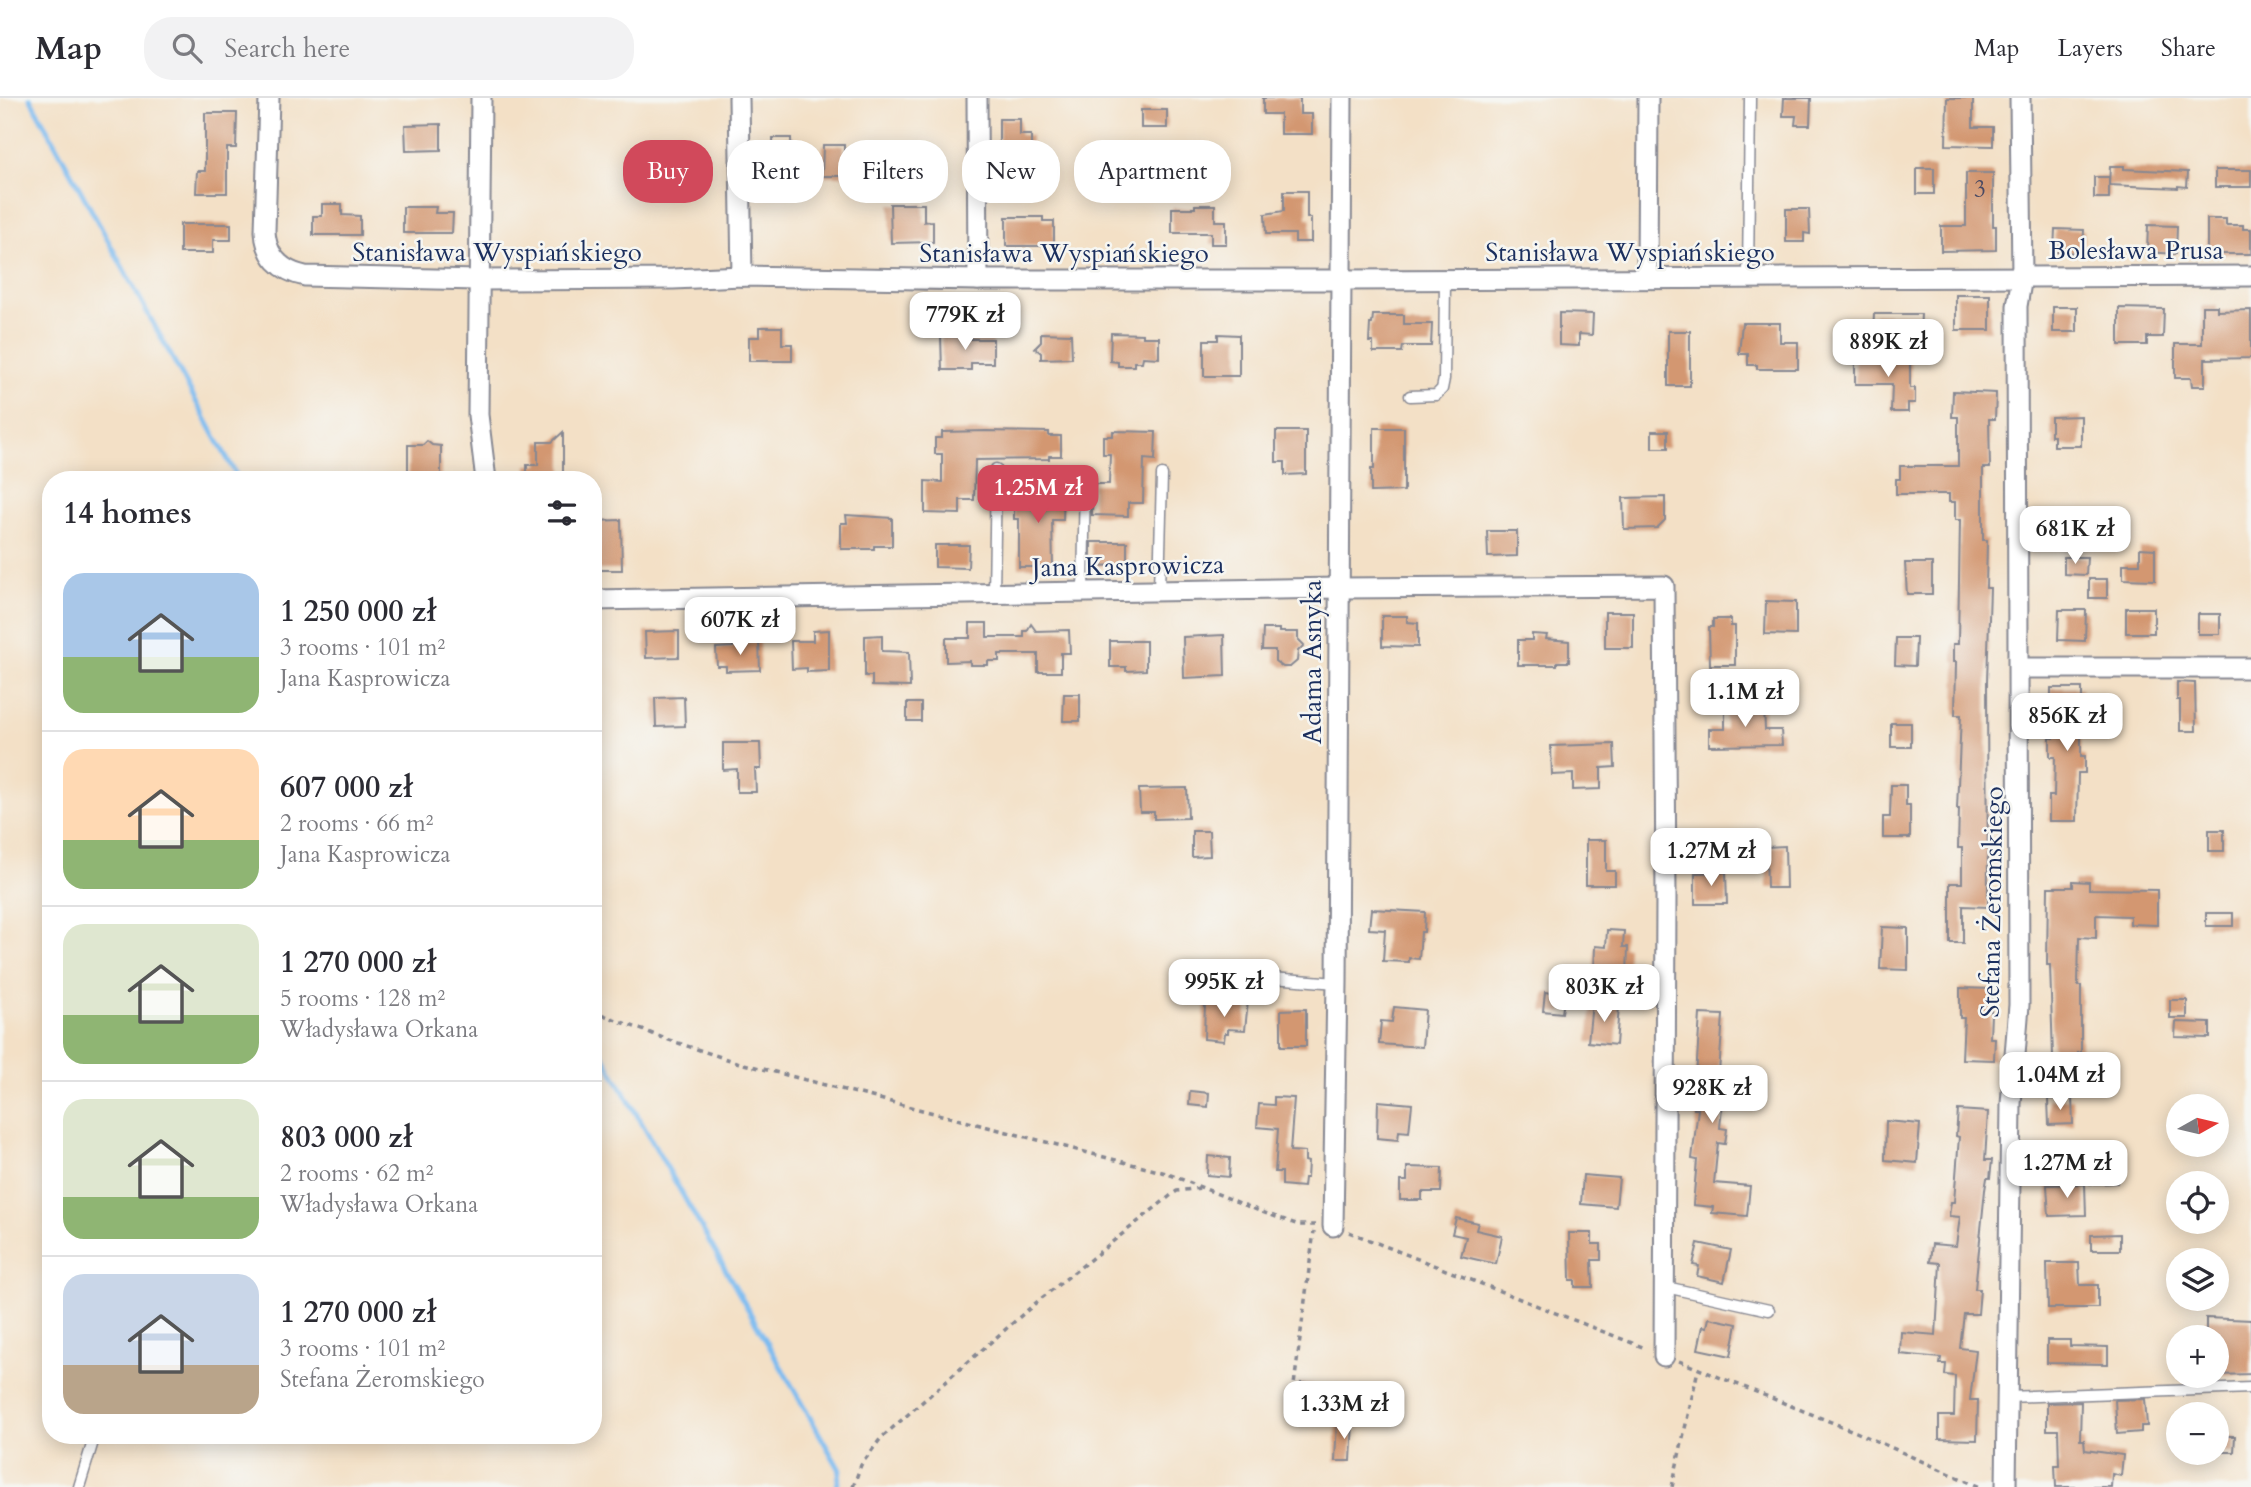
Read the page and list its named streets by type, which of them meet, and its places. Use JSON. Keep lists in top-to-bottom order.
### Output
{
  "streets": {
    "street": [
      "Bolesława Prusa",
      "Stanisława Wyspiańskiego",
      "Jana Kasprowicza",
      "Adama Asnyka",
      "Stefana Żeromskiego"
    ]
  },
  "crossings": [
    ["Bolesława Prusa", "Stanisława Wyspiańskiego"],
    ["Bolesława Prusa", "Stefana Żeromskiego"],
    ["Stanisława Wyspiańskiego", "Adama Asnyka"],
    ["Stanisława Wyspiańskiego", "Stefana Żeromskiego"],
    ["Jana Kasprowicza", "Adama Asnyka"]
  ],
  "house_numbers": ["3"],
  "north": "right",
  "page": {
    "header": "Map",
    "search": "Search here",
    "nav": ["Map", "Layers", "Share"],
    "chip": [
      "Buy",
      "Rent",
      "Filters",
      "New",
      "Apartment"
    ],
    "price": [
      "779K zł",
      "889K zł",
      "1.25M zł",
      "681K zł",
      "607K zł",
      "1.1M zł",
      "856K zł",
      "1.27M zł",
      "995K zł",
      "803K zł",
      "1.04M zł",
      "928K zł",
      "1.27M zł",
      "1.33M zł"
    ],
    "heading": "14 homes",
    "list": [
      {
        "name": "1 250 000 zł",
        "note": "3 rooms · 101 m² · Jana Kasprowicza"
      },
      {
        "name": "607 000 zł",
        "note": "2 rooms · 66 m² · Jana Kasprowicza"
      },
      {
        "name": "1 270 000 zł",
        "note": "5 rooms · 128 m² · Władysława Orkana"
      },
      {
        "name": "803 000 zł",
        "note": "2 rooms · 62 m² · Władysława Orkana"
      },
      {
        "name": "1 270 000 zł",
        "note": "3 rooms · 101 m² · Stefana Żeromskiego"
      }
    ],
    "map_buttons": ["+", "−"]
  }
}
